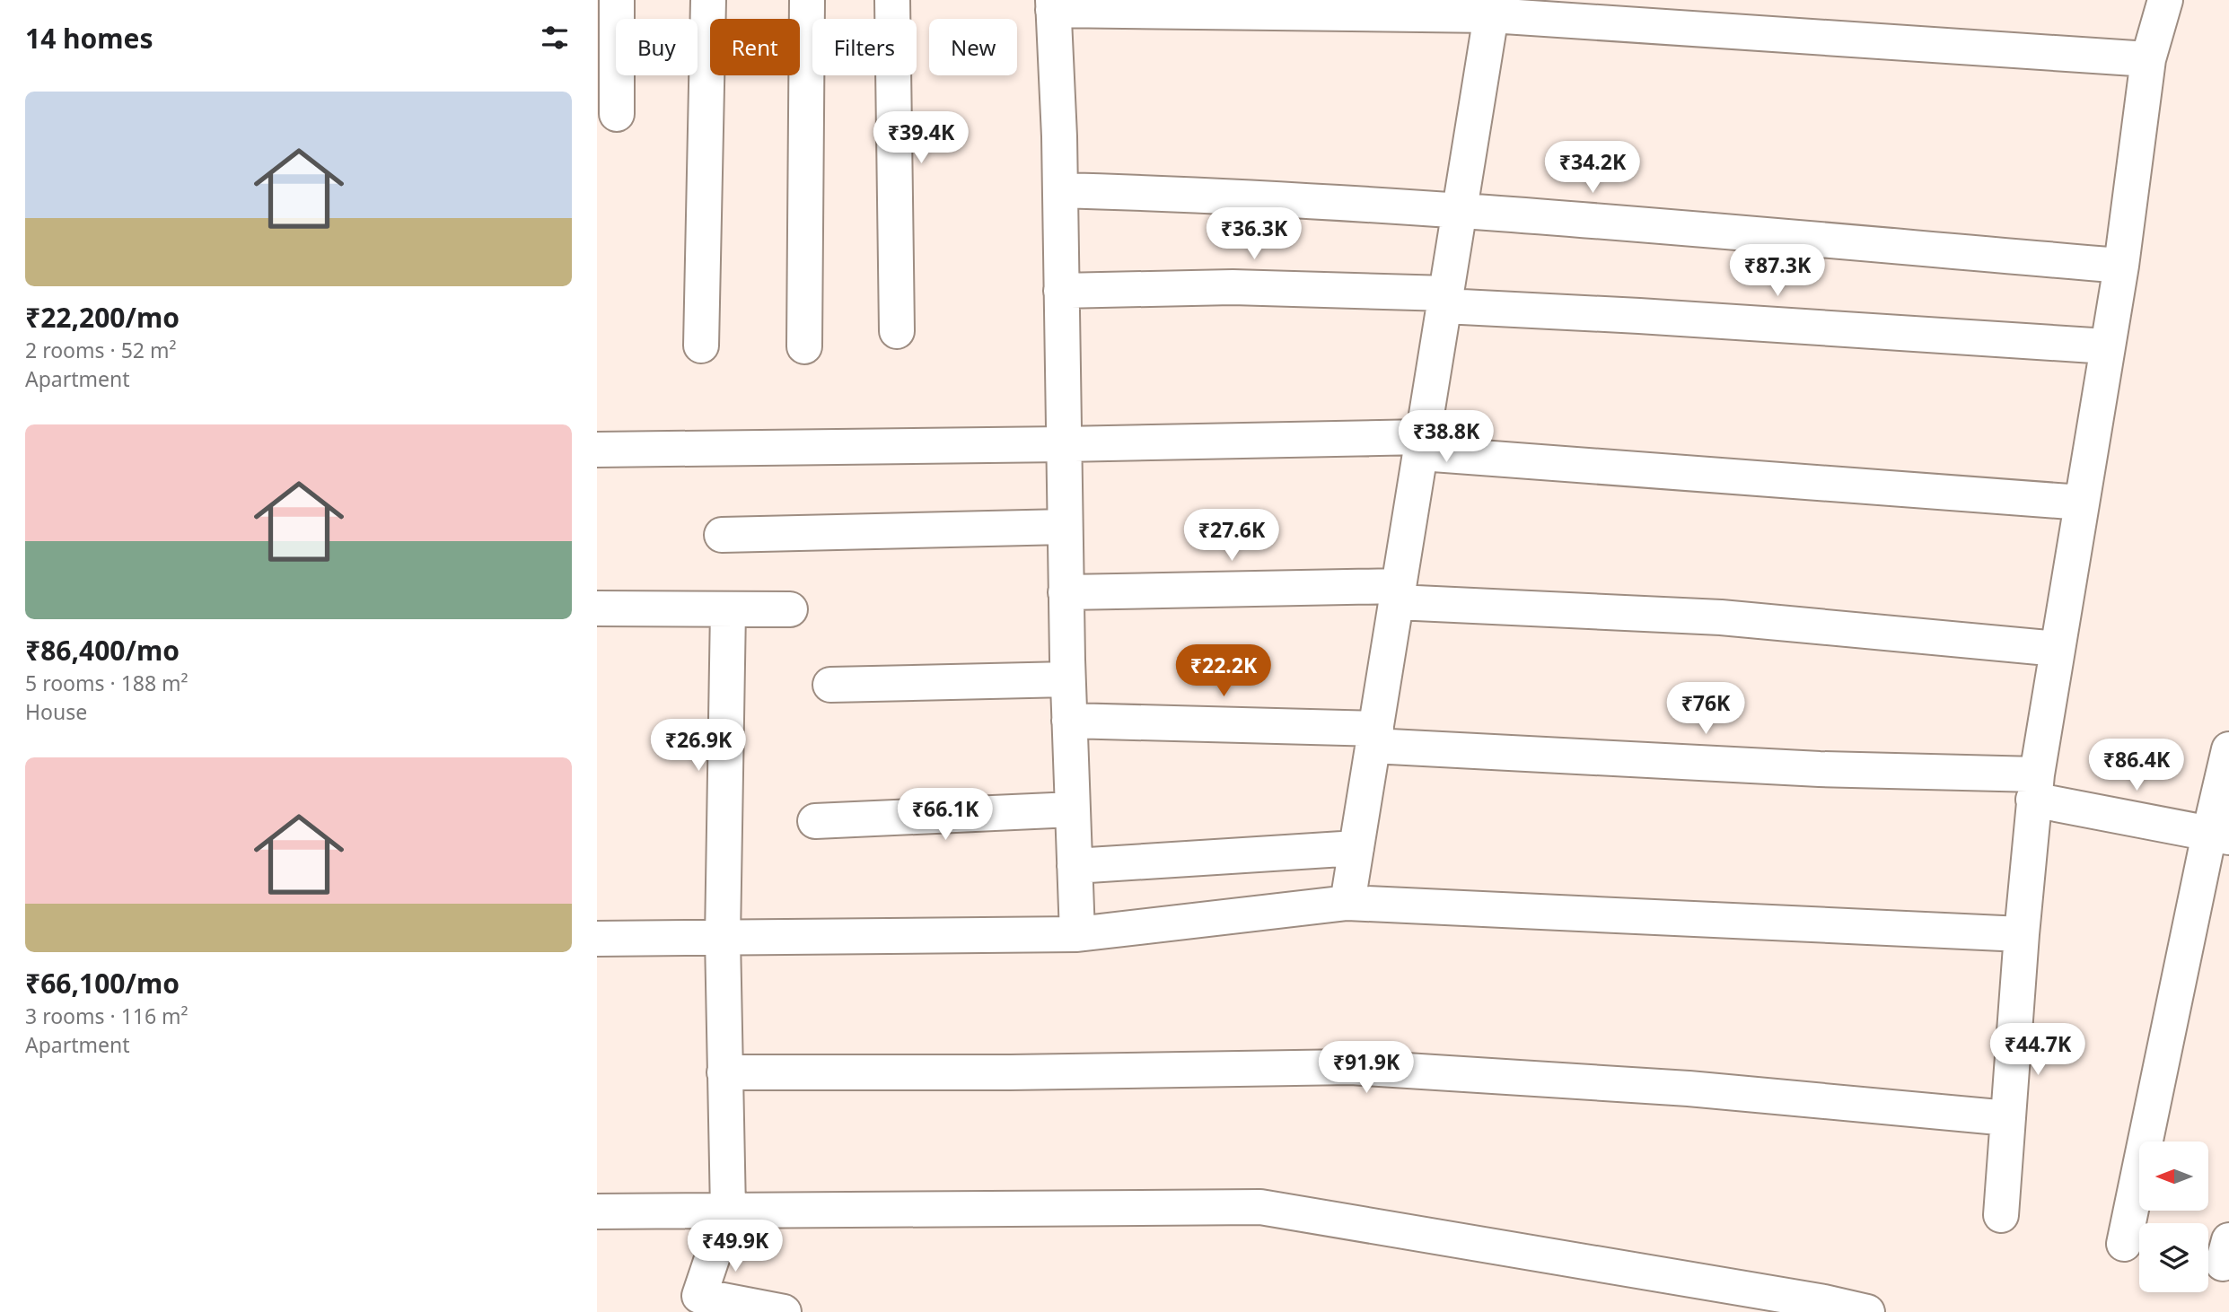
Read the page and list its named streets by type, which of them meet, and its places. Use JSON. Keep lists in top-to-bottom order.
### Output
{
  "north": "left",
  "page": {
    "heading": "14 homes",
    "chip": [
      "Buy",
      "Rent",
      "Filters",
      "New"
    ],
    "list": [
      {
        "name": "₹22,200/mo",
        "note": "2 rooms · 52 m² · Apartment"
      },
      {
        "name": "₹86,400/mo",
        "note": "5 rooms · 188 m² · House"
      },
      {
        "name": "₹66,100/mo",
        "note": "3 rooms · 116 m² · Apartment"
      }
    ],
    "price": [
      "₹39.4K",
      "₹34.2K",
      "₹36.3K",
      "₹87.3K",
      "₹38.8K",
      "₹27.6K",
      "₹22.2K",
      "₹76K",
      "₹26.9K",
      "₹86.4K",
      "₹66.1K",
      "₹44.7K",
      "₹91.9K",
      "₹49.9K"
    ]
  }
}
